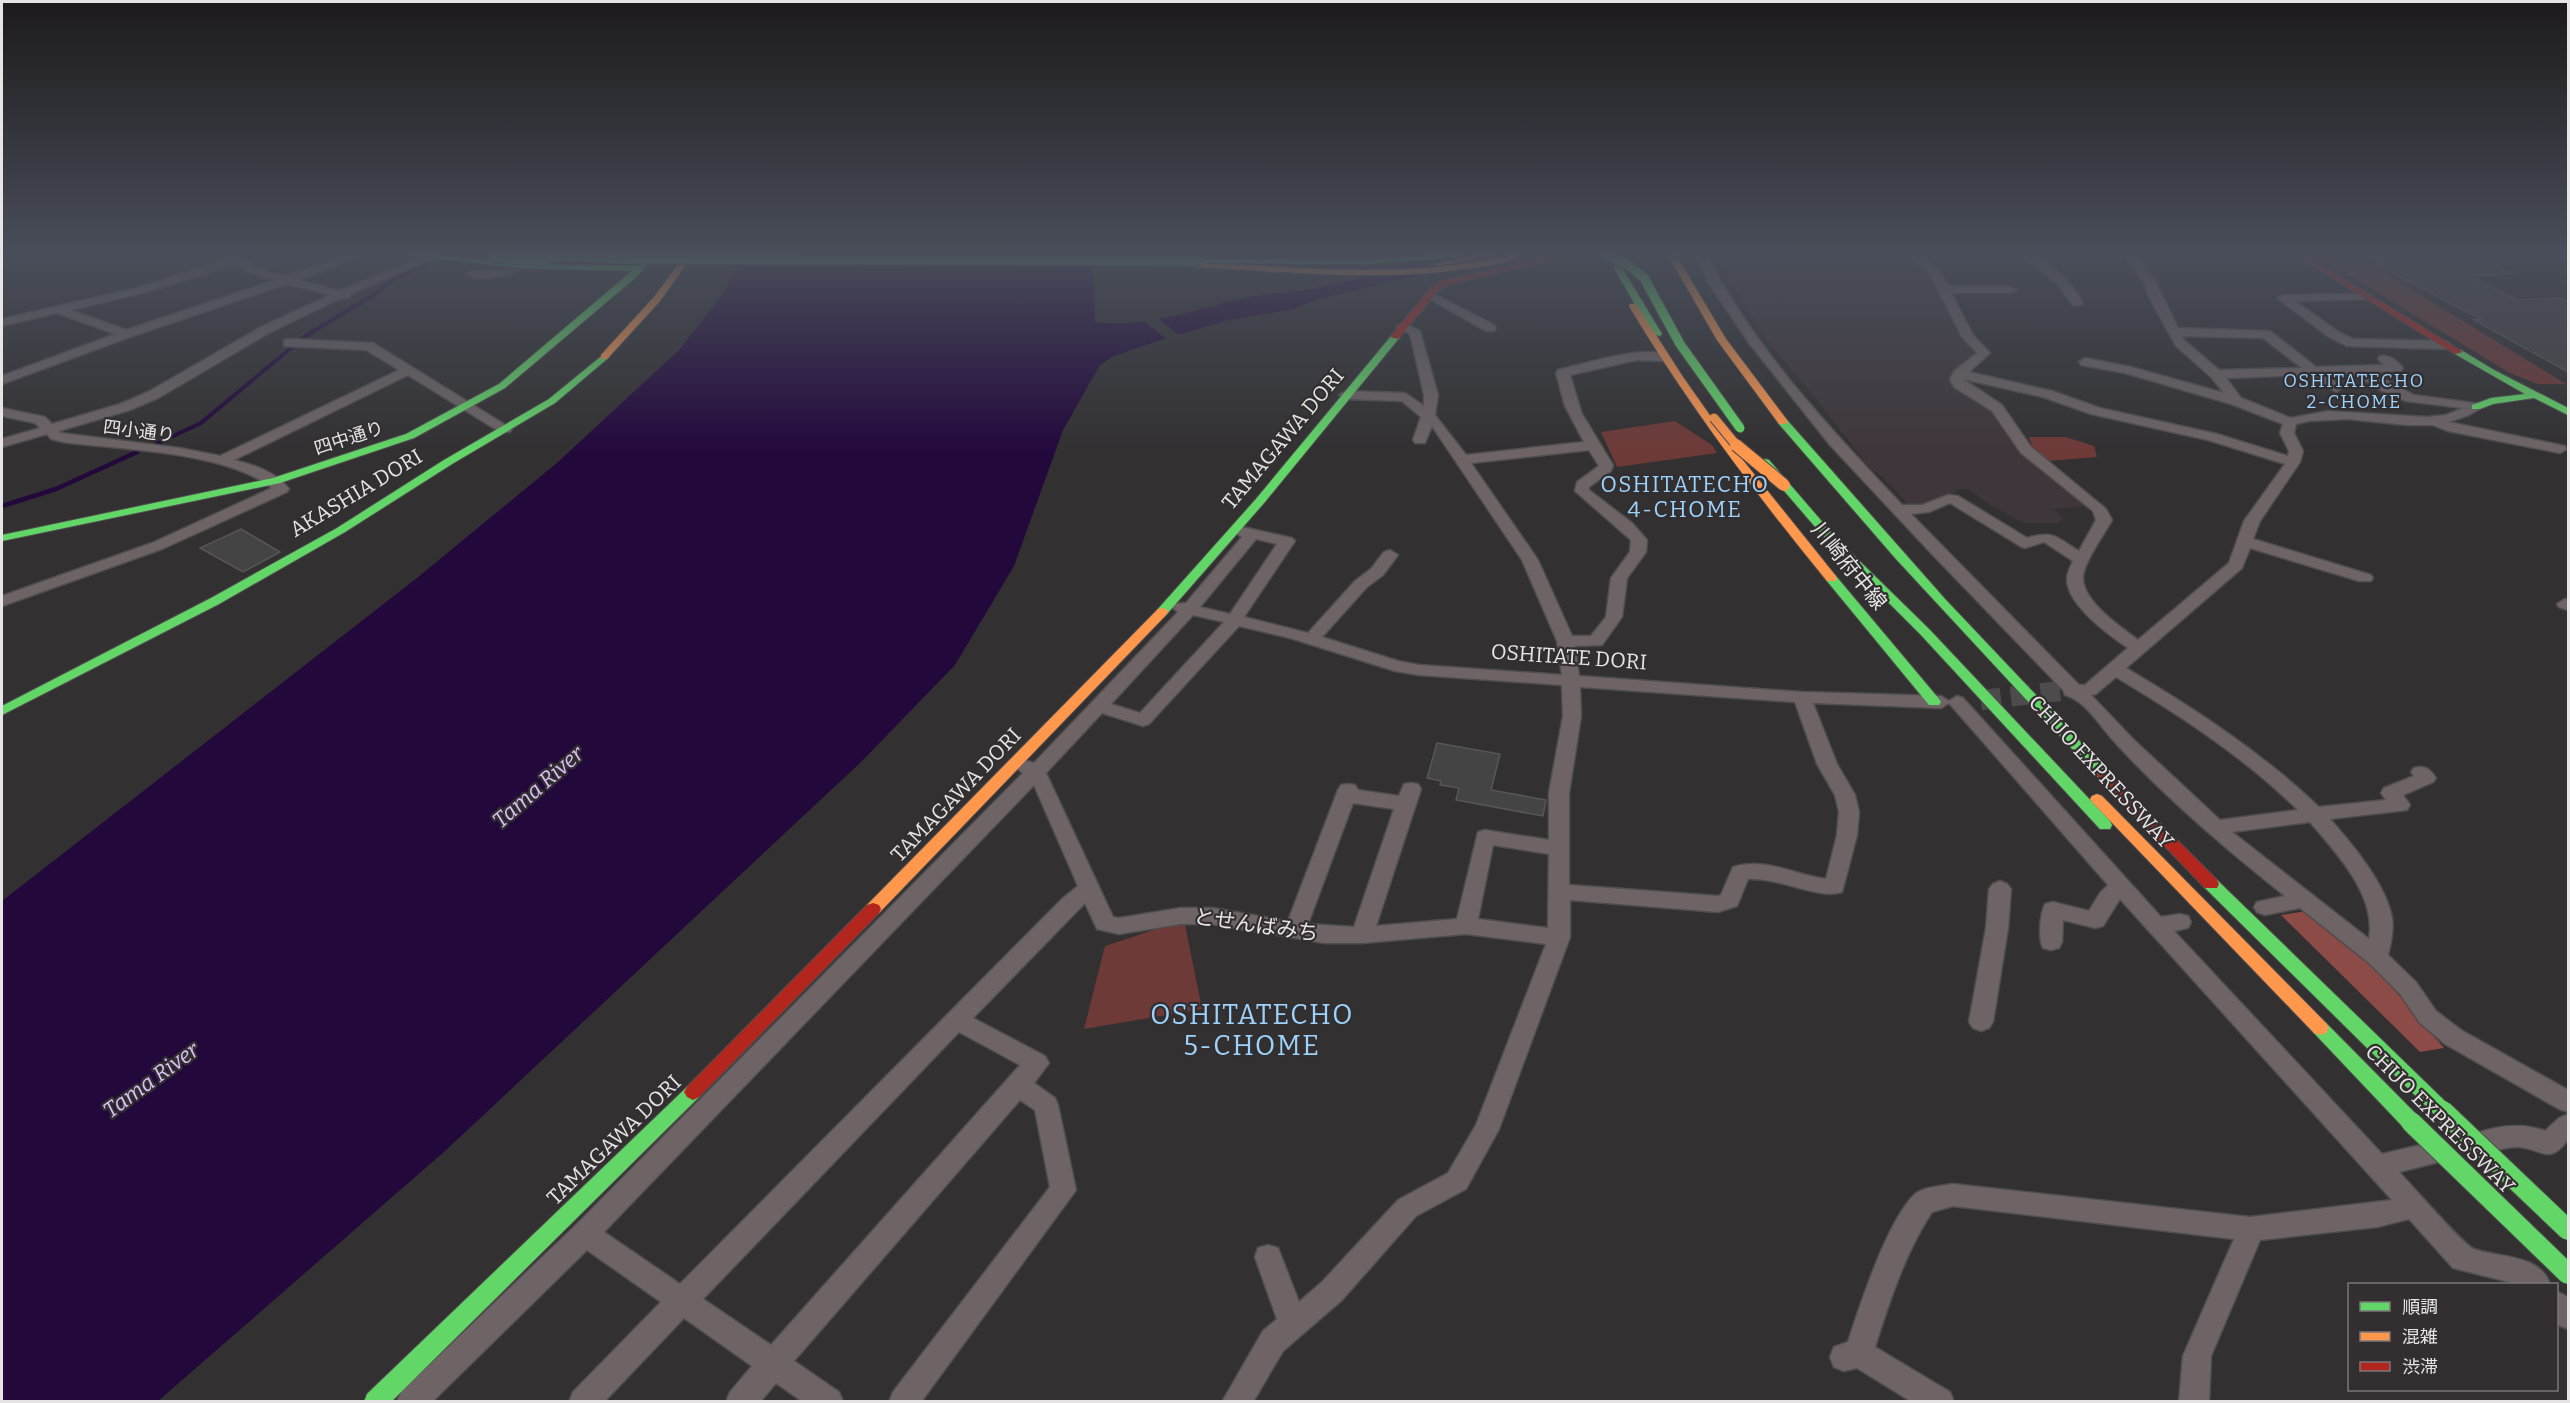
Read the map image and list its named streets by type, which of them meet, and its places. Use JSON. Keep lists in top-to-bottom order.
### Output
{
  "streets": {
    "main road": [
      "四中通り",
      "TAMAGAWA DORI",
      "AKASHIA DORI",
      "川崎府中線",
      "CHUO EXPRESSWAY"
    ],
    "street": ["四小通り", "OSHITATE DORI", "とせんばみち"]
  },
  "crossings": [
    ["四小通り", "四中通り"],
    ["TAMAGAWA DORI", "OSHITATE DORI"],
    ["TAMAGAWA DORI", "とせんばみち"],
    ["川崎府中線", "OSHITATE DORI"]
  ],
  "districts": ["OSHITATECHO 2-CHOME", "OSHITATECHO 4-CHOME", "OSHITATECHO 5-CHOME"],
  "water": ["Tama River"],
  "legend": ["順調", "混雑", "渋滞"]
}
